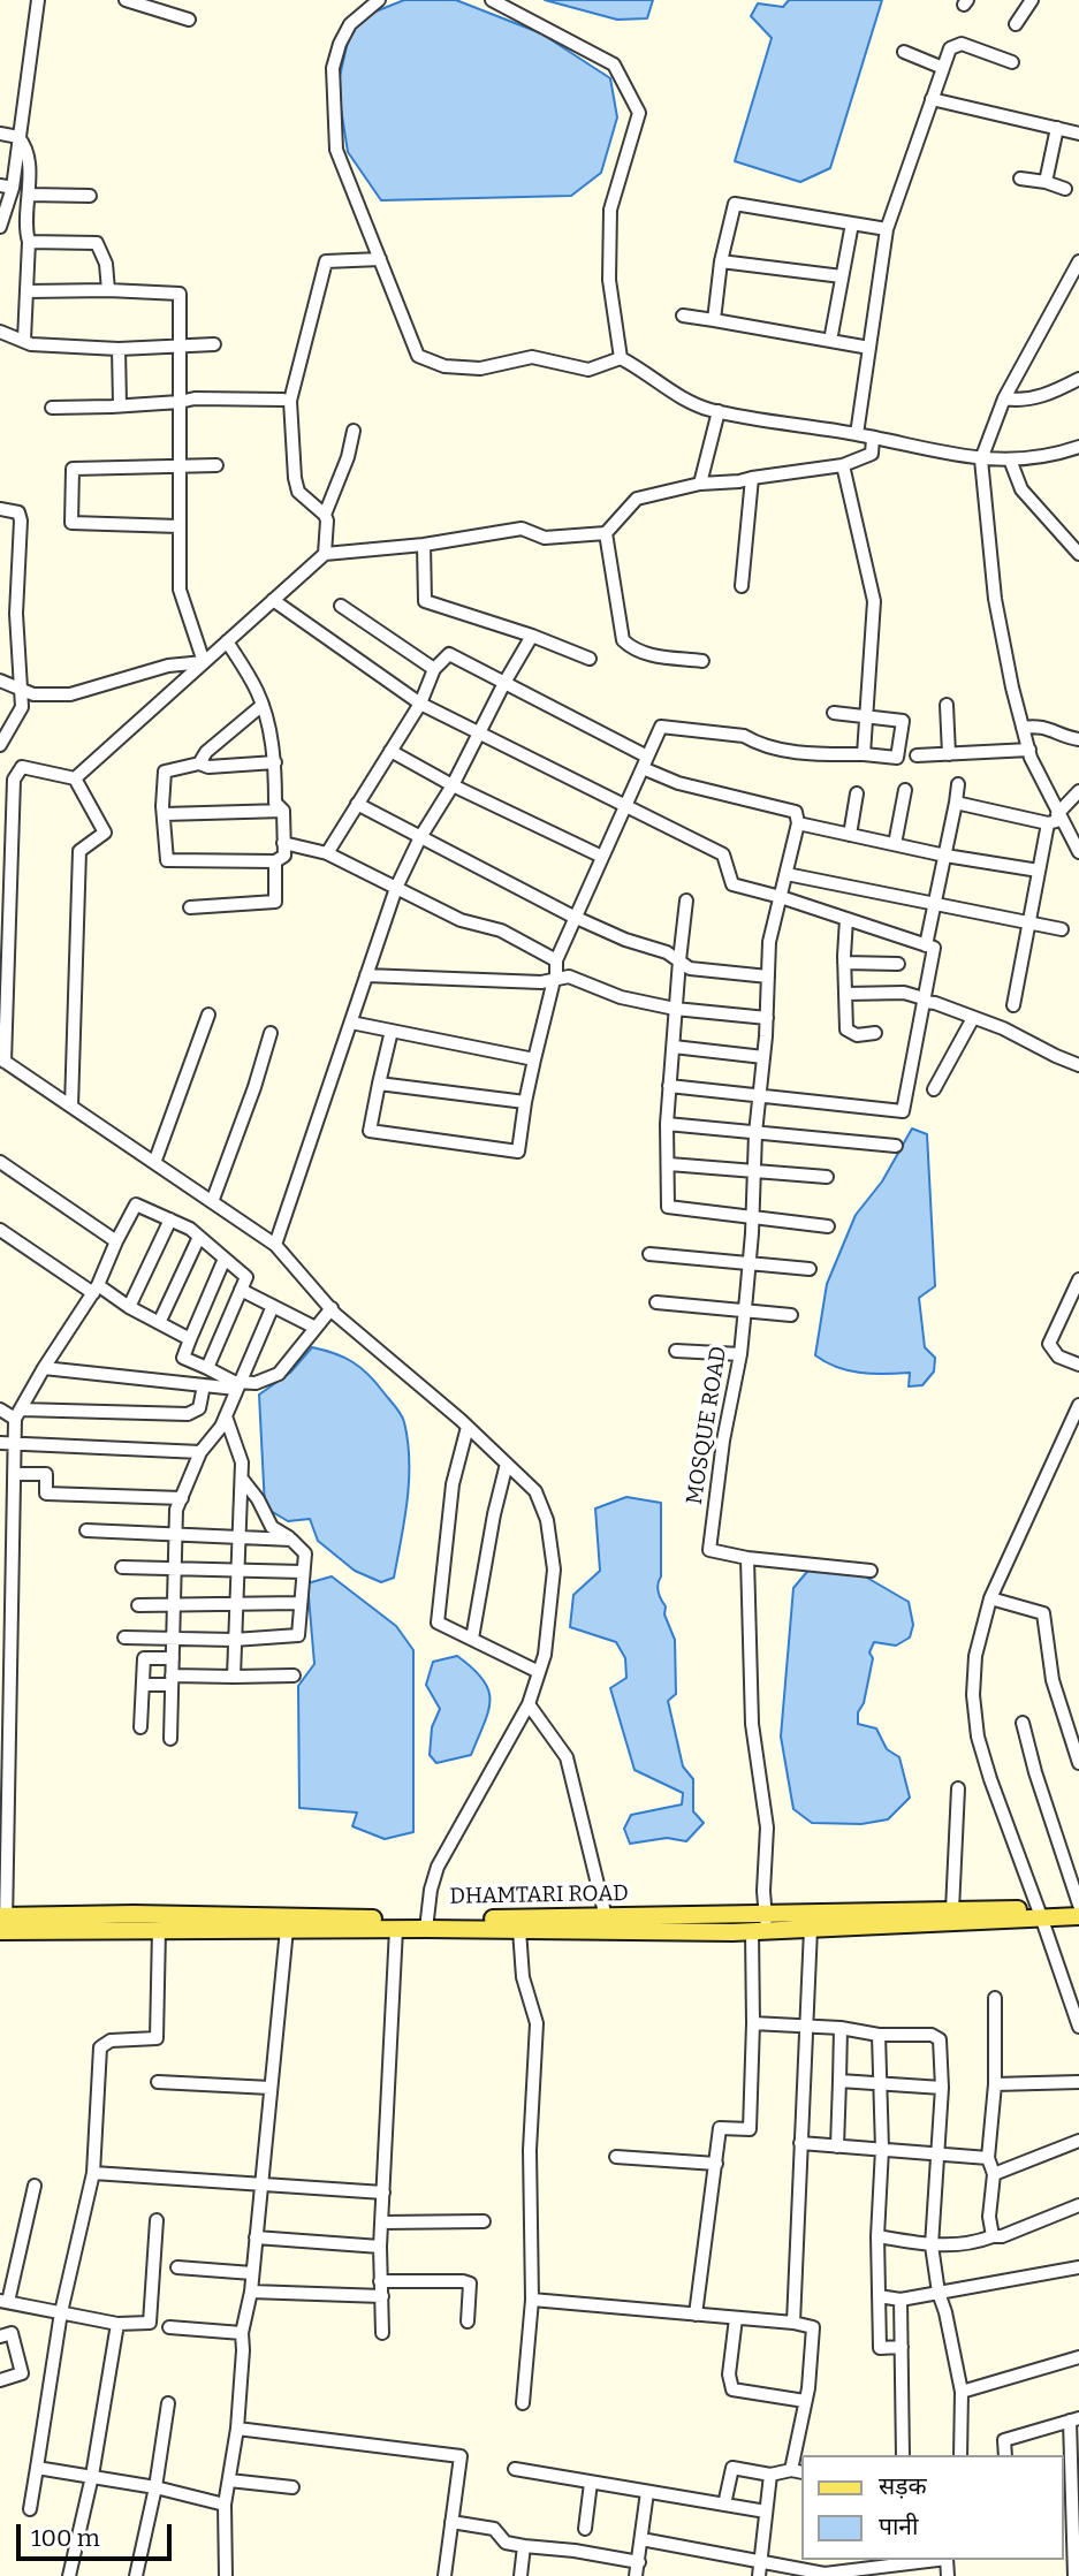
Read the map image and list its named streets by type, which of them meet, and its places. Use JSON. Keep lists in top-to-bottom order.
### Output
{
  "streets": {
    "main road": ["DHAMTARI ROAD"],
    "street": ["MOSQUE ROAD"]
  },
  "legend": ["सड़क", "पानी"],
  "scale_bar": "100 m"
}
